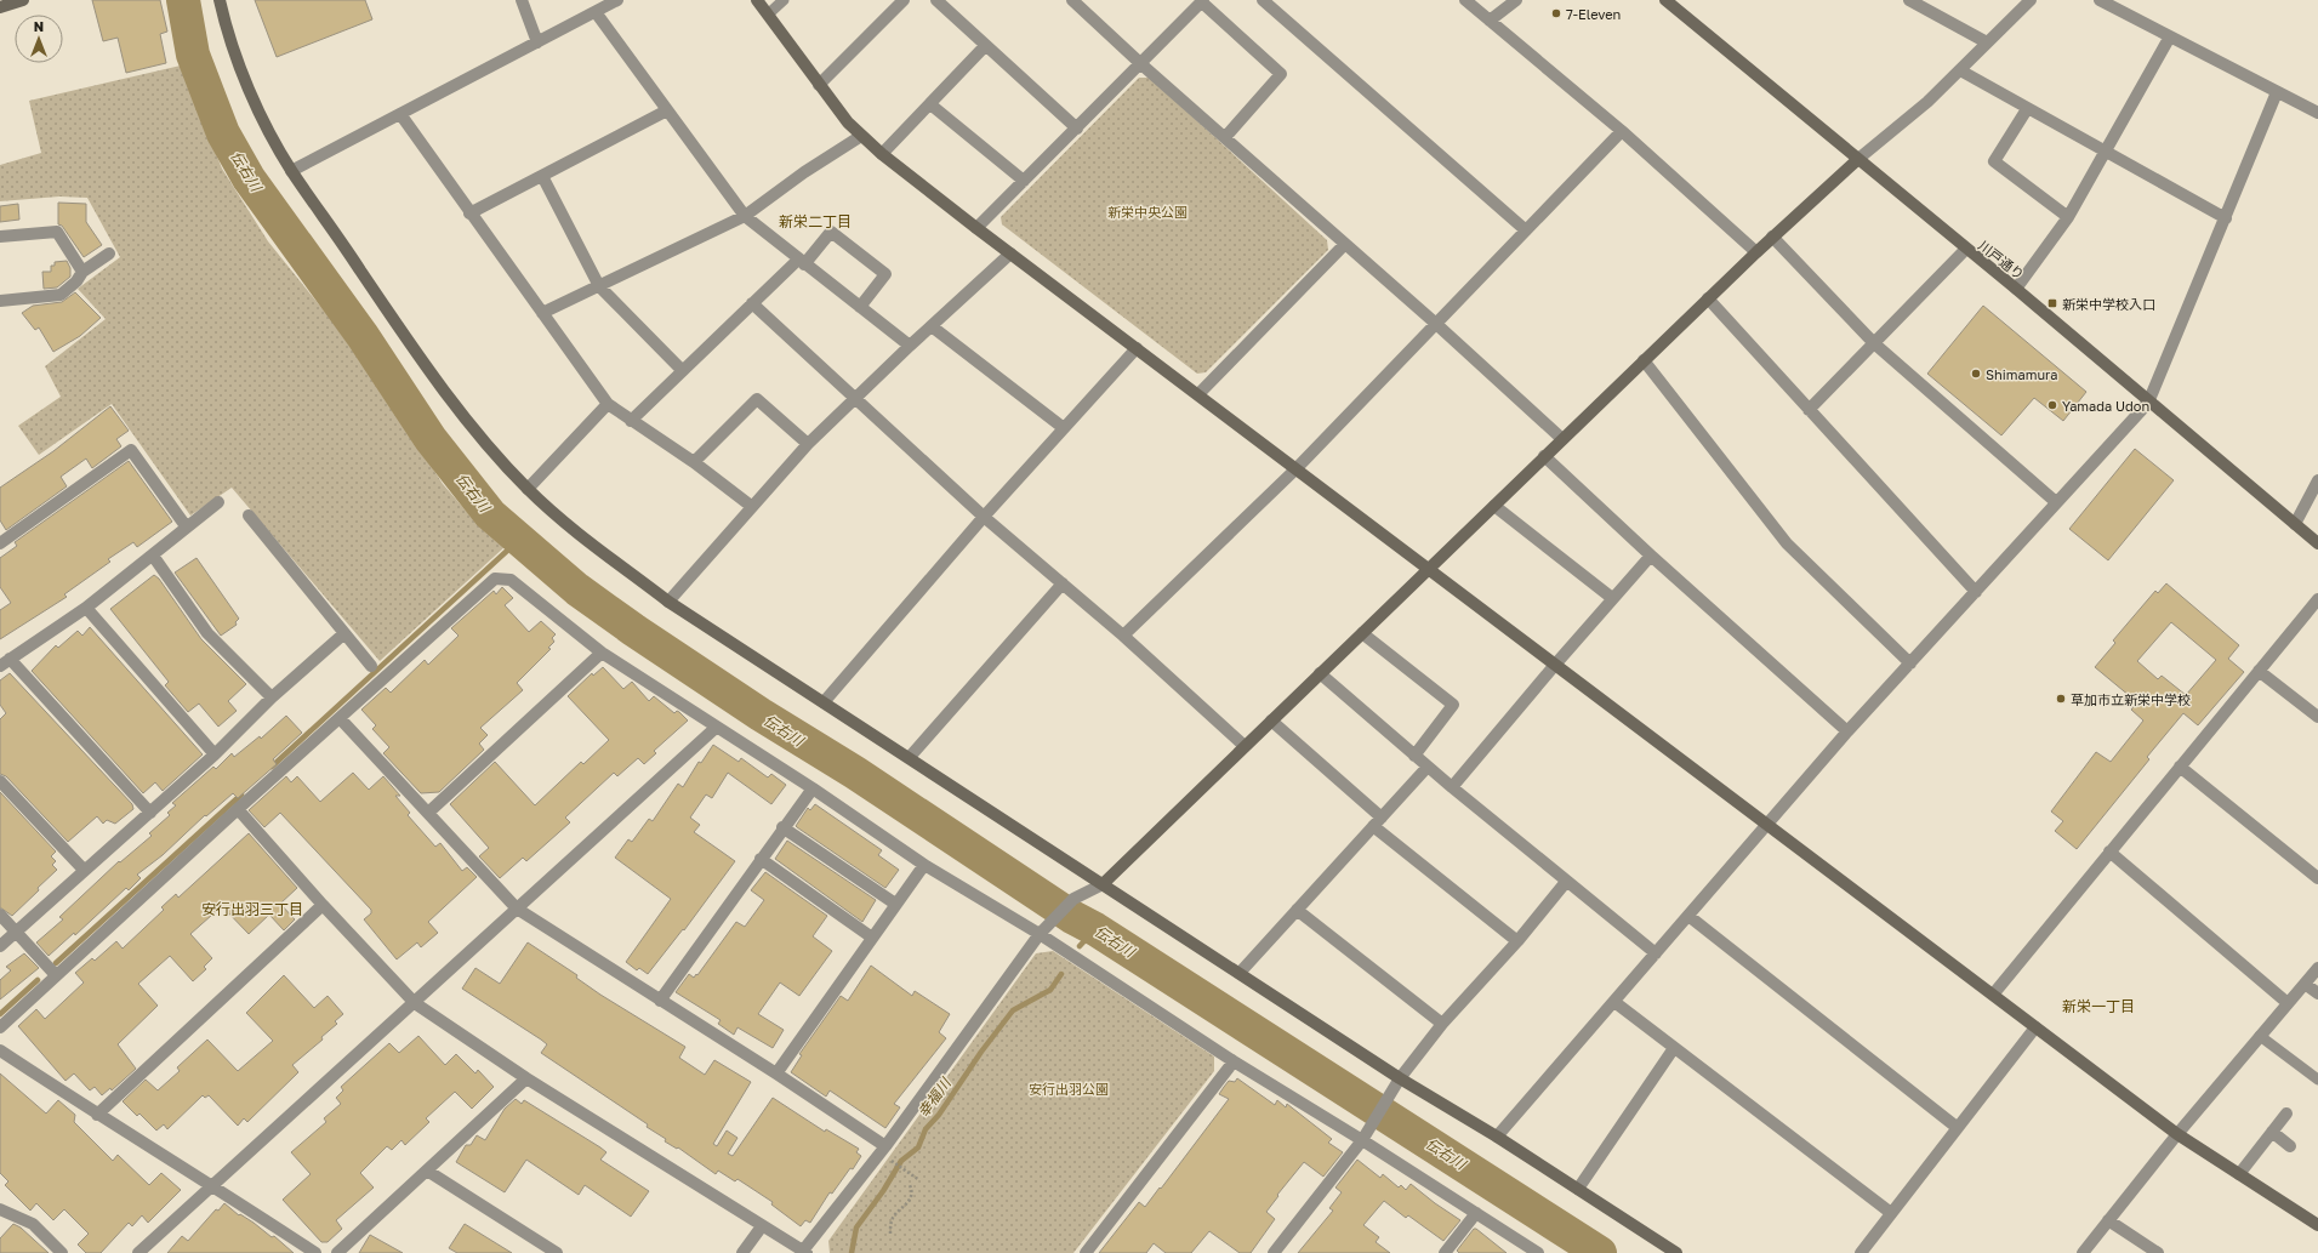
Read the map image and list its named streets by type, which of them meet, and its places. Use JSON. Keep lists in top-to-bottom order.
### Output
{
  "streets": {
    "street": ["川戸通り"]
  },
  "districts": ["新栄二丁目", "安行出羽三丁目", "新栄一丁目"],
  "water": ["伝右川", "幸福川"],
  "parks": ["新栄中央公園", "安行出羽公園"],
  "places": {
    "other": [
      "7-Eleven",
      "Shimamura",
      "Yamada Udon",
      "草加市立新栄中学校"
    ],
    "transit": ["新栄中学校入口"]
  },
  "north": "top"
}
